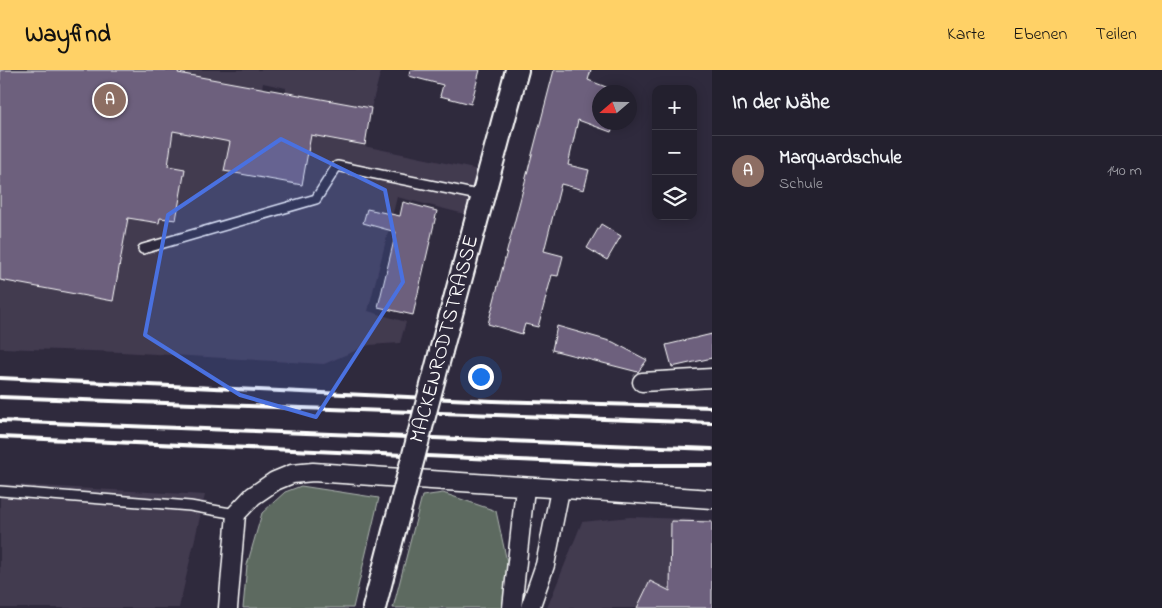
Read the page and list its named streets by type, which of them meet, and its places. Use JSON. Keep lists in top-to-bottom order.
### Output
{
  "streets": {
    "street": ["MACKENRODTSTRASSE"]
  },
  "north": "left",
  "page": {
    "header": "Wayfind",
    "nav": ["Karte", "Ebenen", "Teilen"],
    "heading": "In der Nähe",
    "pins": "A",
    "map_buttons": ["+", "−"],
    "list": [
      {
        "mark": "A",
        "name": "Marquardschule",
        "note": "Schule",
        "value": "140 m"
      }
    ]
  }
}
